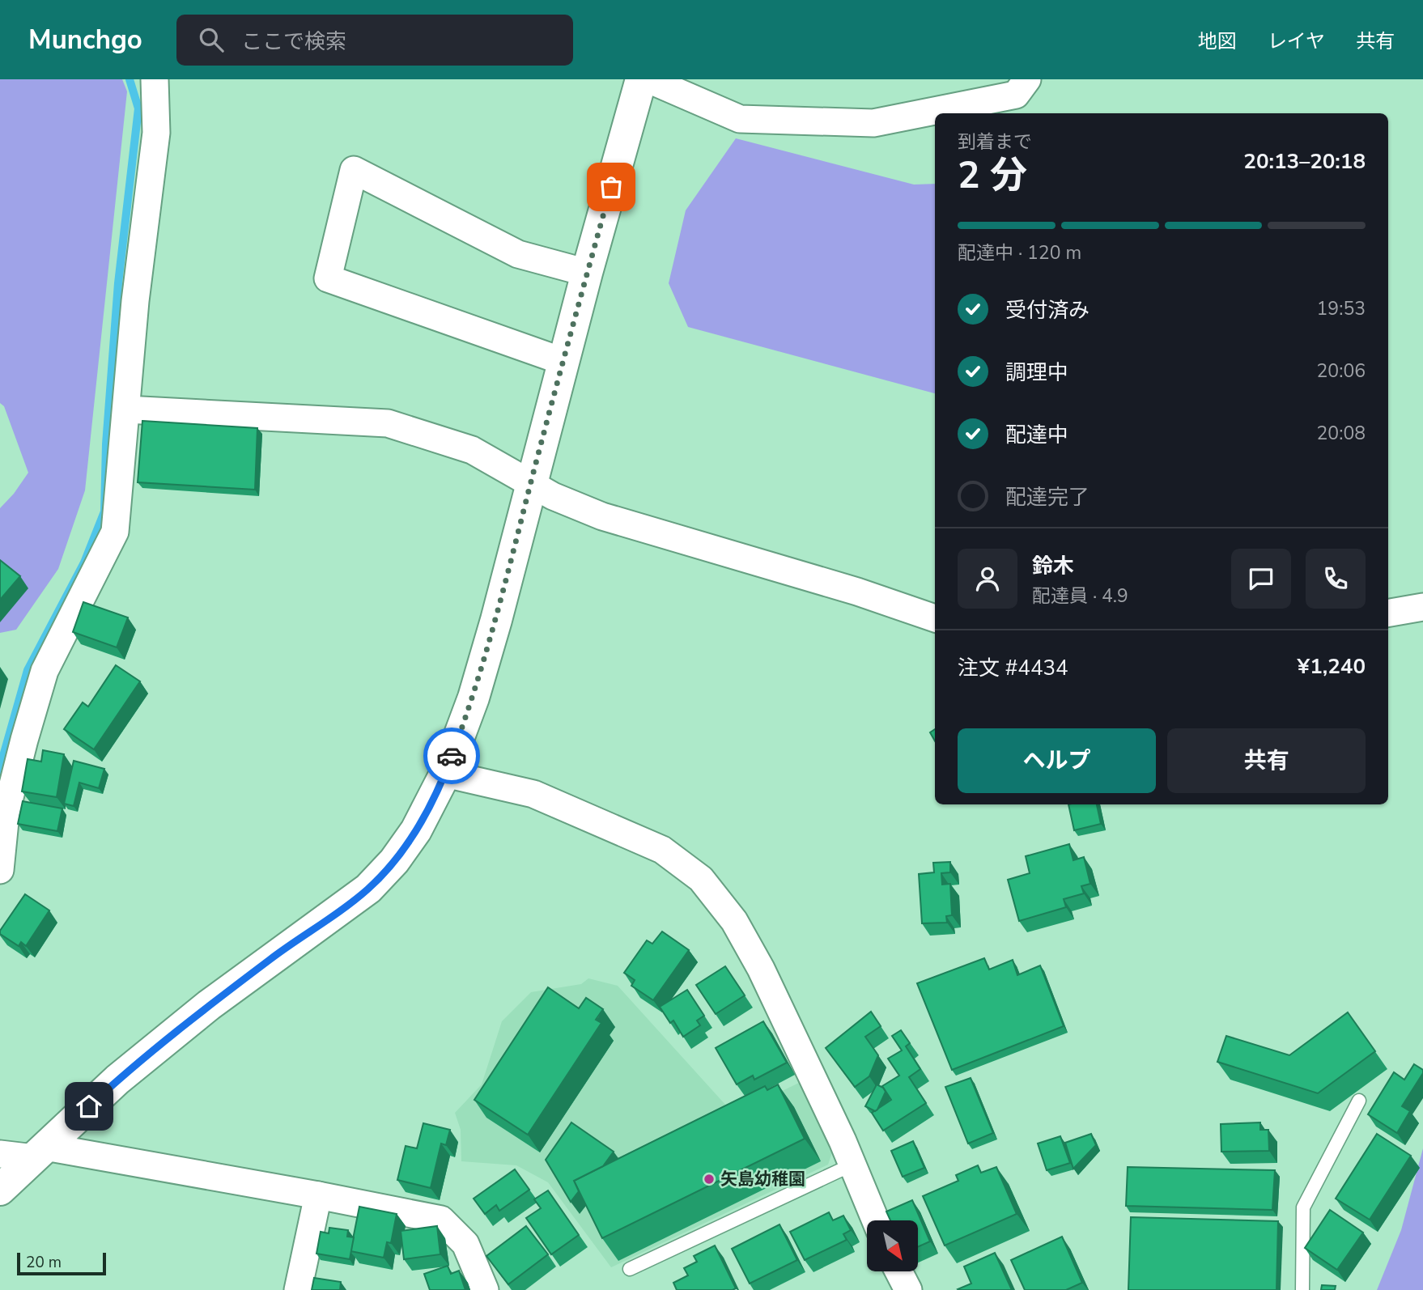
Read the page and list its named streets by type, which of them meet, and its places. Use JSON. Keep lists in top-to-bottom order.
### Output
{
  "places": ["矢島幼稚園"],
  "scale_bar": "20 m",
  "north": "bottom right",
  "page": {
    "header": "Munchgo",
    "search": "ここで検索",
    "nav": ["地図", "レイヤ", "共有"],
    "heading": ["2 分", "到着まで", "20:13–20:18"],
    "panel": [
      "鈴木",
      "配達員 · 4.9",
      "注文 #4434",
      "¥1,240"
    ],
    "bar": "配達中 · 120 m",
    "list": [
      ["受付済み", "19:53"],
      ["調理中", "20:06"],
      ["配達中", "20:08"],
      "配達完了"
    ],
    "buttons": ["ヘルプ", "共有"],
    "scale": "20 m"
  }
}
